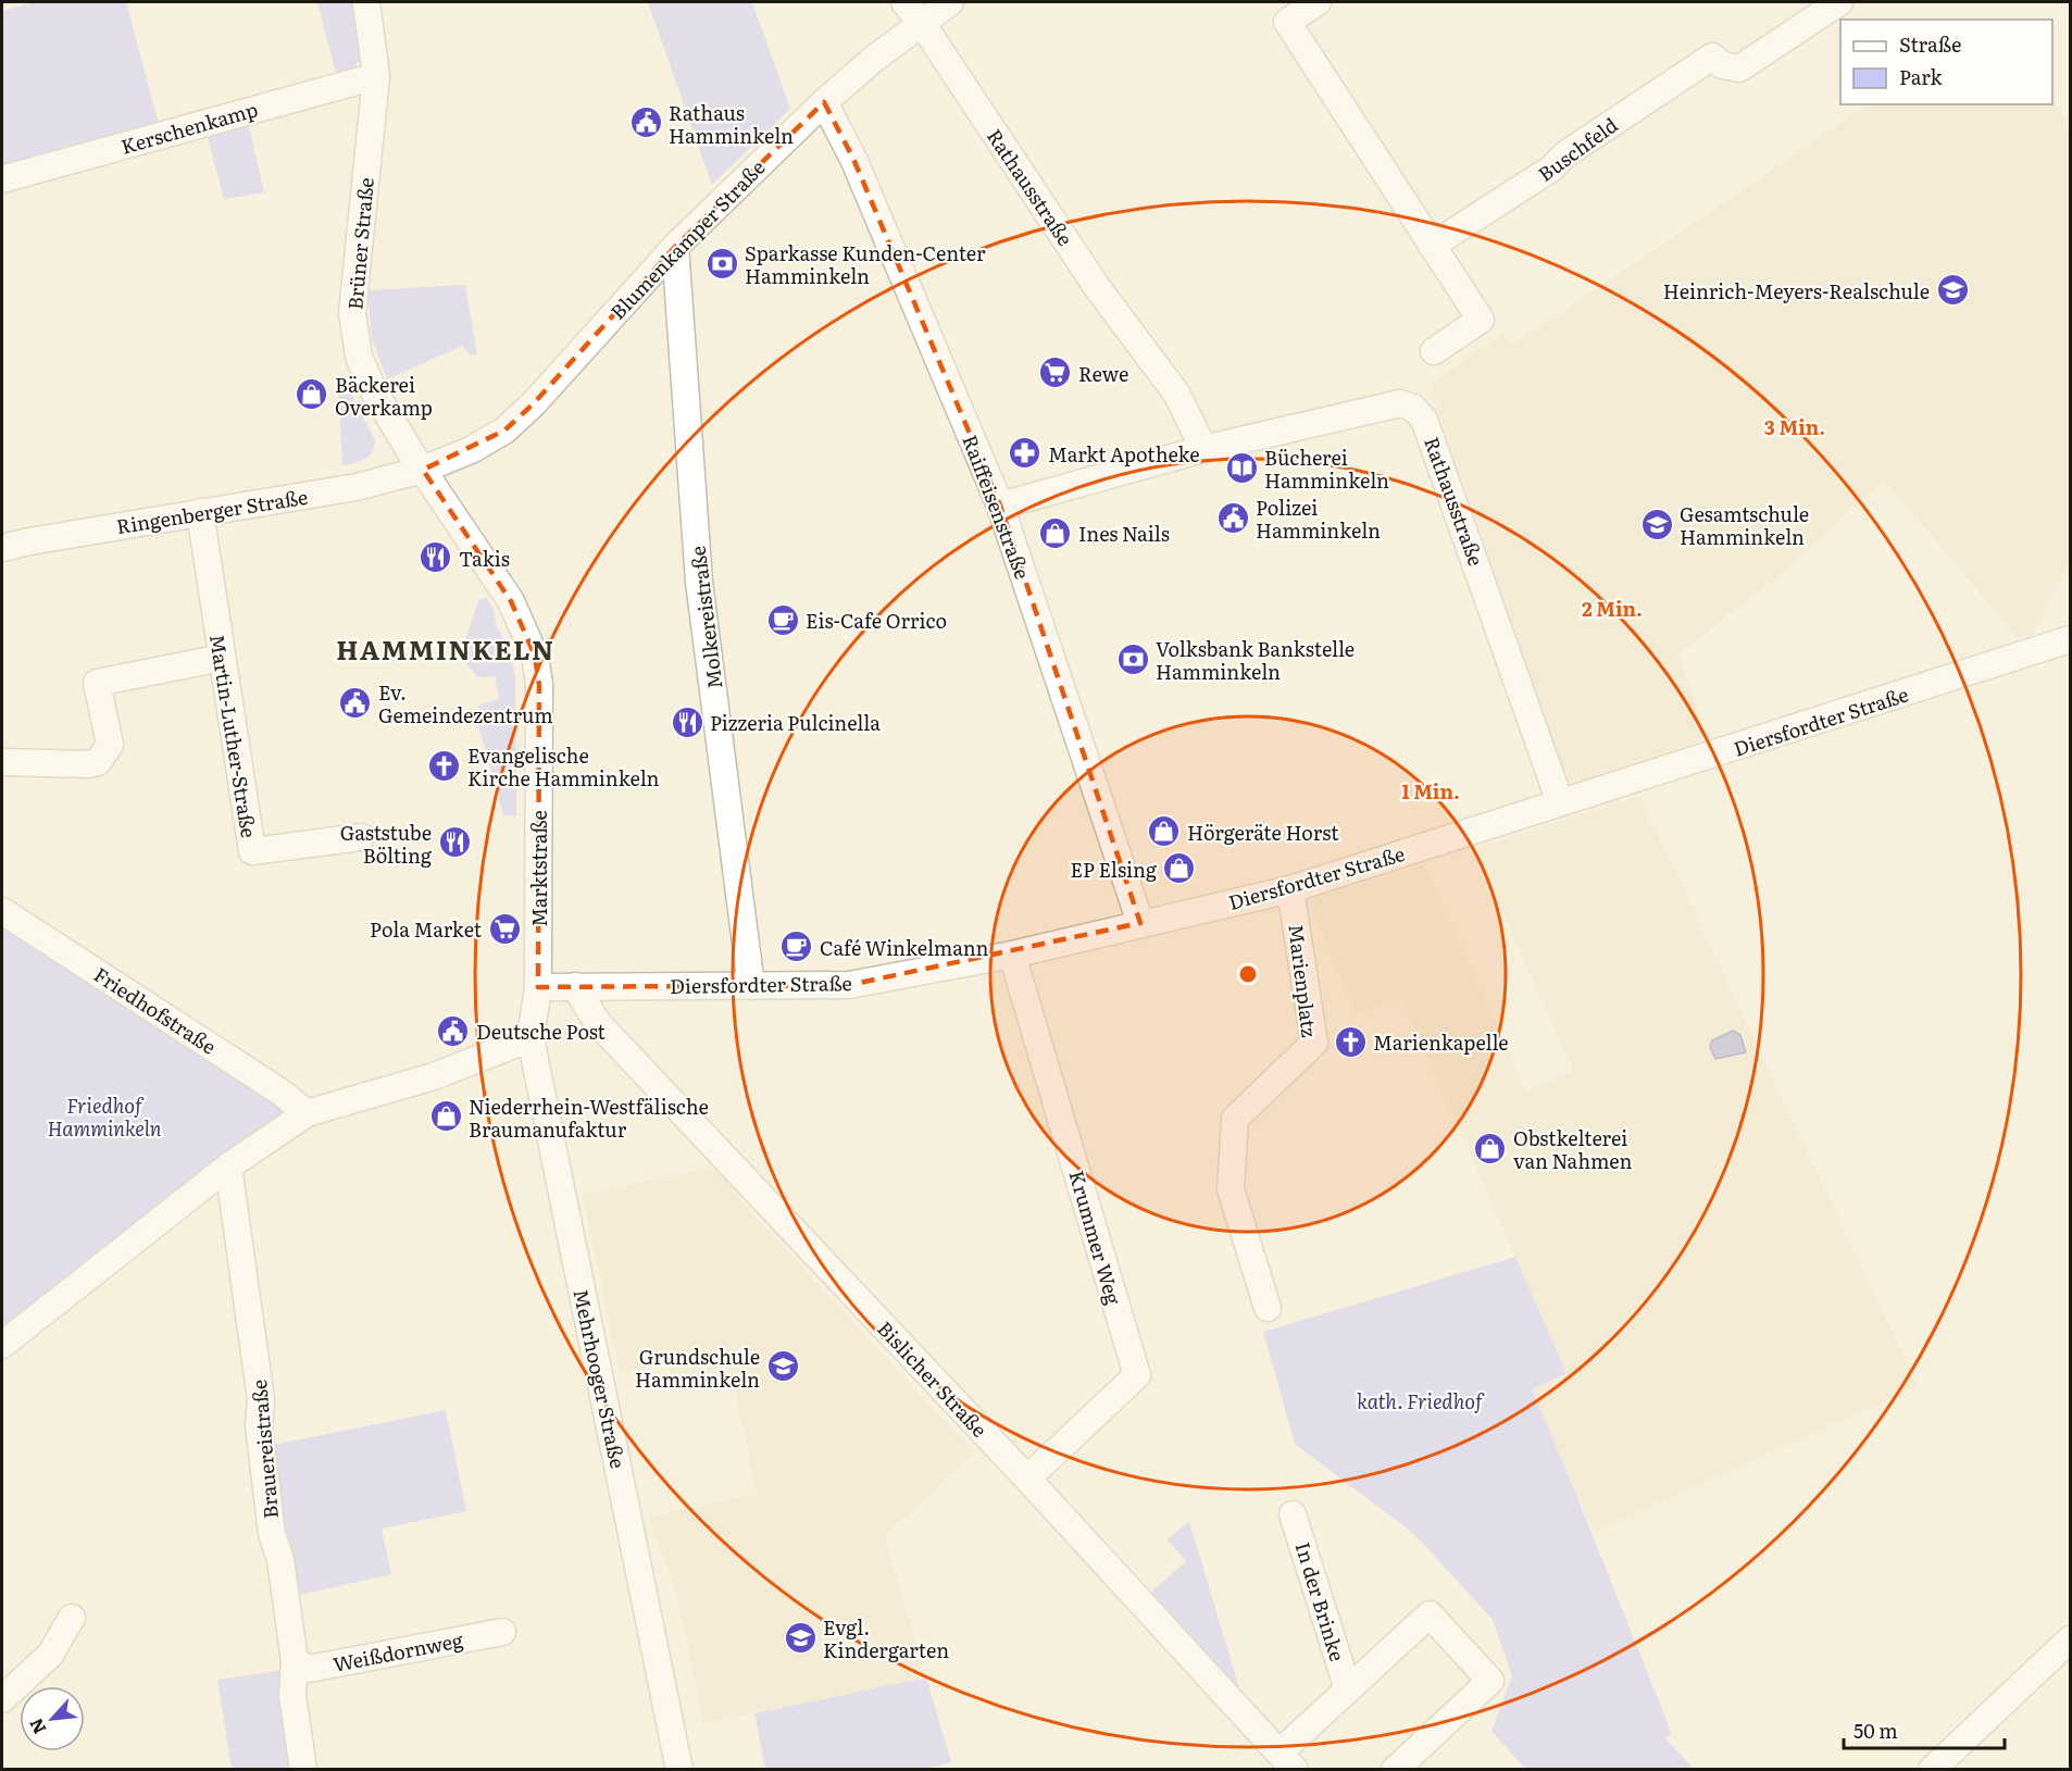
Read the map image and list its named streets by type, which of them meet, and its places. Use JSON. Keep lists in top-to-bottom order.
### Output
{
  "streets": {
    "street": [
      "Kerschenkamp",
      "Buschfeld",
      "Rathausstraße",
      "Blumenkamper Straße",
      "Brüner Straße",
      "Raiffeisenstraße",
      "Ringenberger Straße",
      "Molkereistraße",
      "Diersfordter Straße",
      "Martin-Luther-Straße",
      "Marktstraße",
      "Marienplatz",
      "Friedhofstraße",
      "Krummer Weg",
      "Mehrhooger Straße",
      "Bislicher Straße",
      "Brauereistraße",
      "In der Brinke",
      "Weißdornweg"
    ]
  },
  "crossings": [
    ["Kerschenkamp", "Brüner Straße"],
    ["Rathausstraße", "Blumenkamper Straße"],
    ["Rathausstraße", "Raiffeisenstraße"],
    ["Rathausstraße", "Diersfordter Straße"],
    ["Blumenkamper Straße", "Brüner Straße"],
    ["Blumenkamper Straße", "Raiffeisenstraße"],
    ["Blumenkamper Straße", "Ringenberger Straße"],
    ["Blumenkamper Straße", "Molkereistraße"],
    ["Blumenkamper Straße", "Marktstraße"],
    ["Brüner Straße", "Ringenberger Straße"],
    ["Brüner Straße", "Marktstraße"],
    ["Raiffeisenstraße", "Diersfordter Straße"],
    ["Ringenberger Straße", "Martin-Luther-Straße"],
    ["Ringenberger Straße", "Marktstraße"],
    ["Molkereistraße", "Diersfordter Straße"],
    ["Diersfordter Straße", "Marktstraße"],
    ["Diersfordter Straße", "Marienplatz"],
    ["Diersfordter Straße", "Krummer Weg"],
    ["Diersfordter Straße", "Mehrhooger Straße"],
    ["Diersfordter Straße", "Bislicher Straße"],
    ["Marktstraße", "Mehrhooger Straße"],
    ["Krummer Weg", "Bislicher Straße"],
    ["Bislicher Straße", "In der Brinke"],
    ["Brauereistraße", "Weißdornweg"]
  ],
  "districts": ["HAMMINKELN"],
  "parks": ["Friedhof Hamminkeln", "kath. Friedhof"],
  "places": {
    "public building": [
      "Rathaus Hamminkeln",
      "Polizei Hamminkeln",
      "Ev. Gemeindezentrum",
      "Deutsche Post"
    ],
    "bank": ["Sparkasse Kunden-Center Hamminkeln", "Volksbank Bankstelle Hamminkeln"],
    "school or university": [
      "Heinrich-Meyers-Realschule",
      "Gesamtschule Hamminkeln",
      "Grundschule Hamminkeln",
      "Evgl. Kindergarten"
    ],
    "supermarket": ["Rewe", "Pola Market"],
    "shop": [
      "Bäckerei Overkamp",
      "Ines Nails",
      "Hörgeräte Horst",
      "EP Elsing",
      "Niederrhein-Westfälische Braumanufaktur",
      "Obstkelterei van Nahmen"
    ],
    "pharmacy": ["Markt Apotheke"],
    "library": ["Bücherei Hamminkeln"],
    "restaurant": ["Takis", "Pizzeria Pulcinella", "Gaststube Bölting"],
    "cafe": ["Eis-Cafe Orrico", "Café Winkelmann"],
    "church": ["Evangelische Kirche Hamminkeln", "Marienkapelle"]
  },
  "legend": ["Straße", "Park"],
  "scale_bar": "50 m",
  "north": "bottom left",
  "rings": ["3 Min.", "2 Min.", "1 Min."]
}
